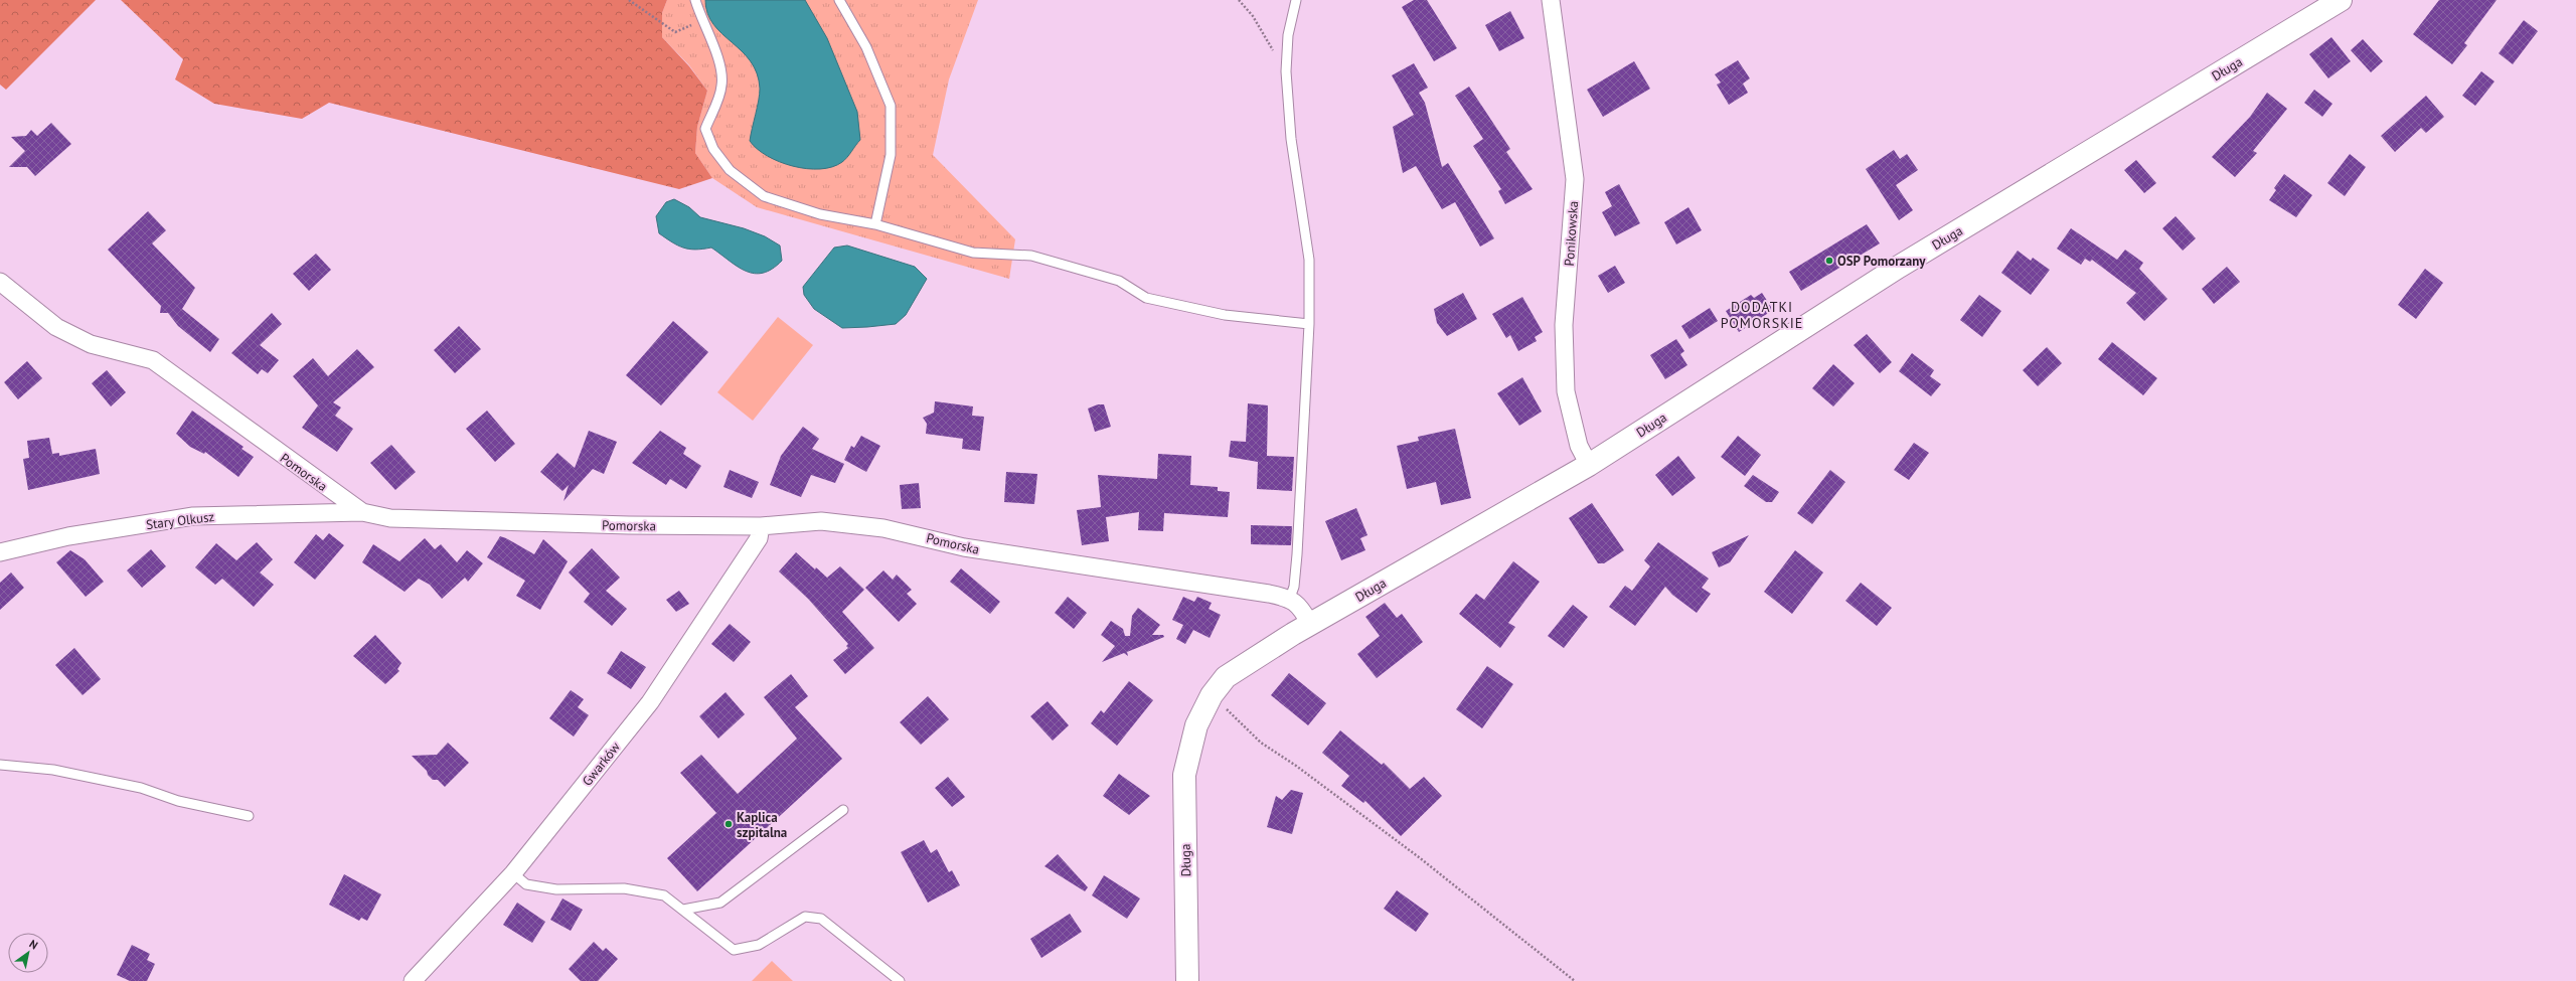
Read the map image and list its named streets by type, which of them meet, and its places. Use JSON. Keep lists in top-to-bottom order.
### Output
{
  "streets": {
    "street": [
      "Długa",
      "Ponikowska",
      "Pomorska",
      "Stary Olkusz",
      "Gwarków"
    ]
  },
  "crossings": [
    ["Długa", "Ponikowska"],
    ["Pomorska", "Stary Olkusz"],
    ["Pomorska", "Gwarków"]
  ],
  "districts": ["DODATKI POMORSKIE"],
  "places": ["OSP Pomorzany", "Kaplica szpitalna"],
  "north": "top right"
}
